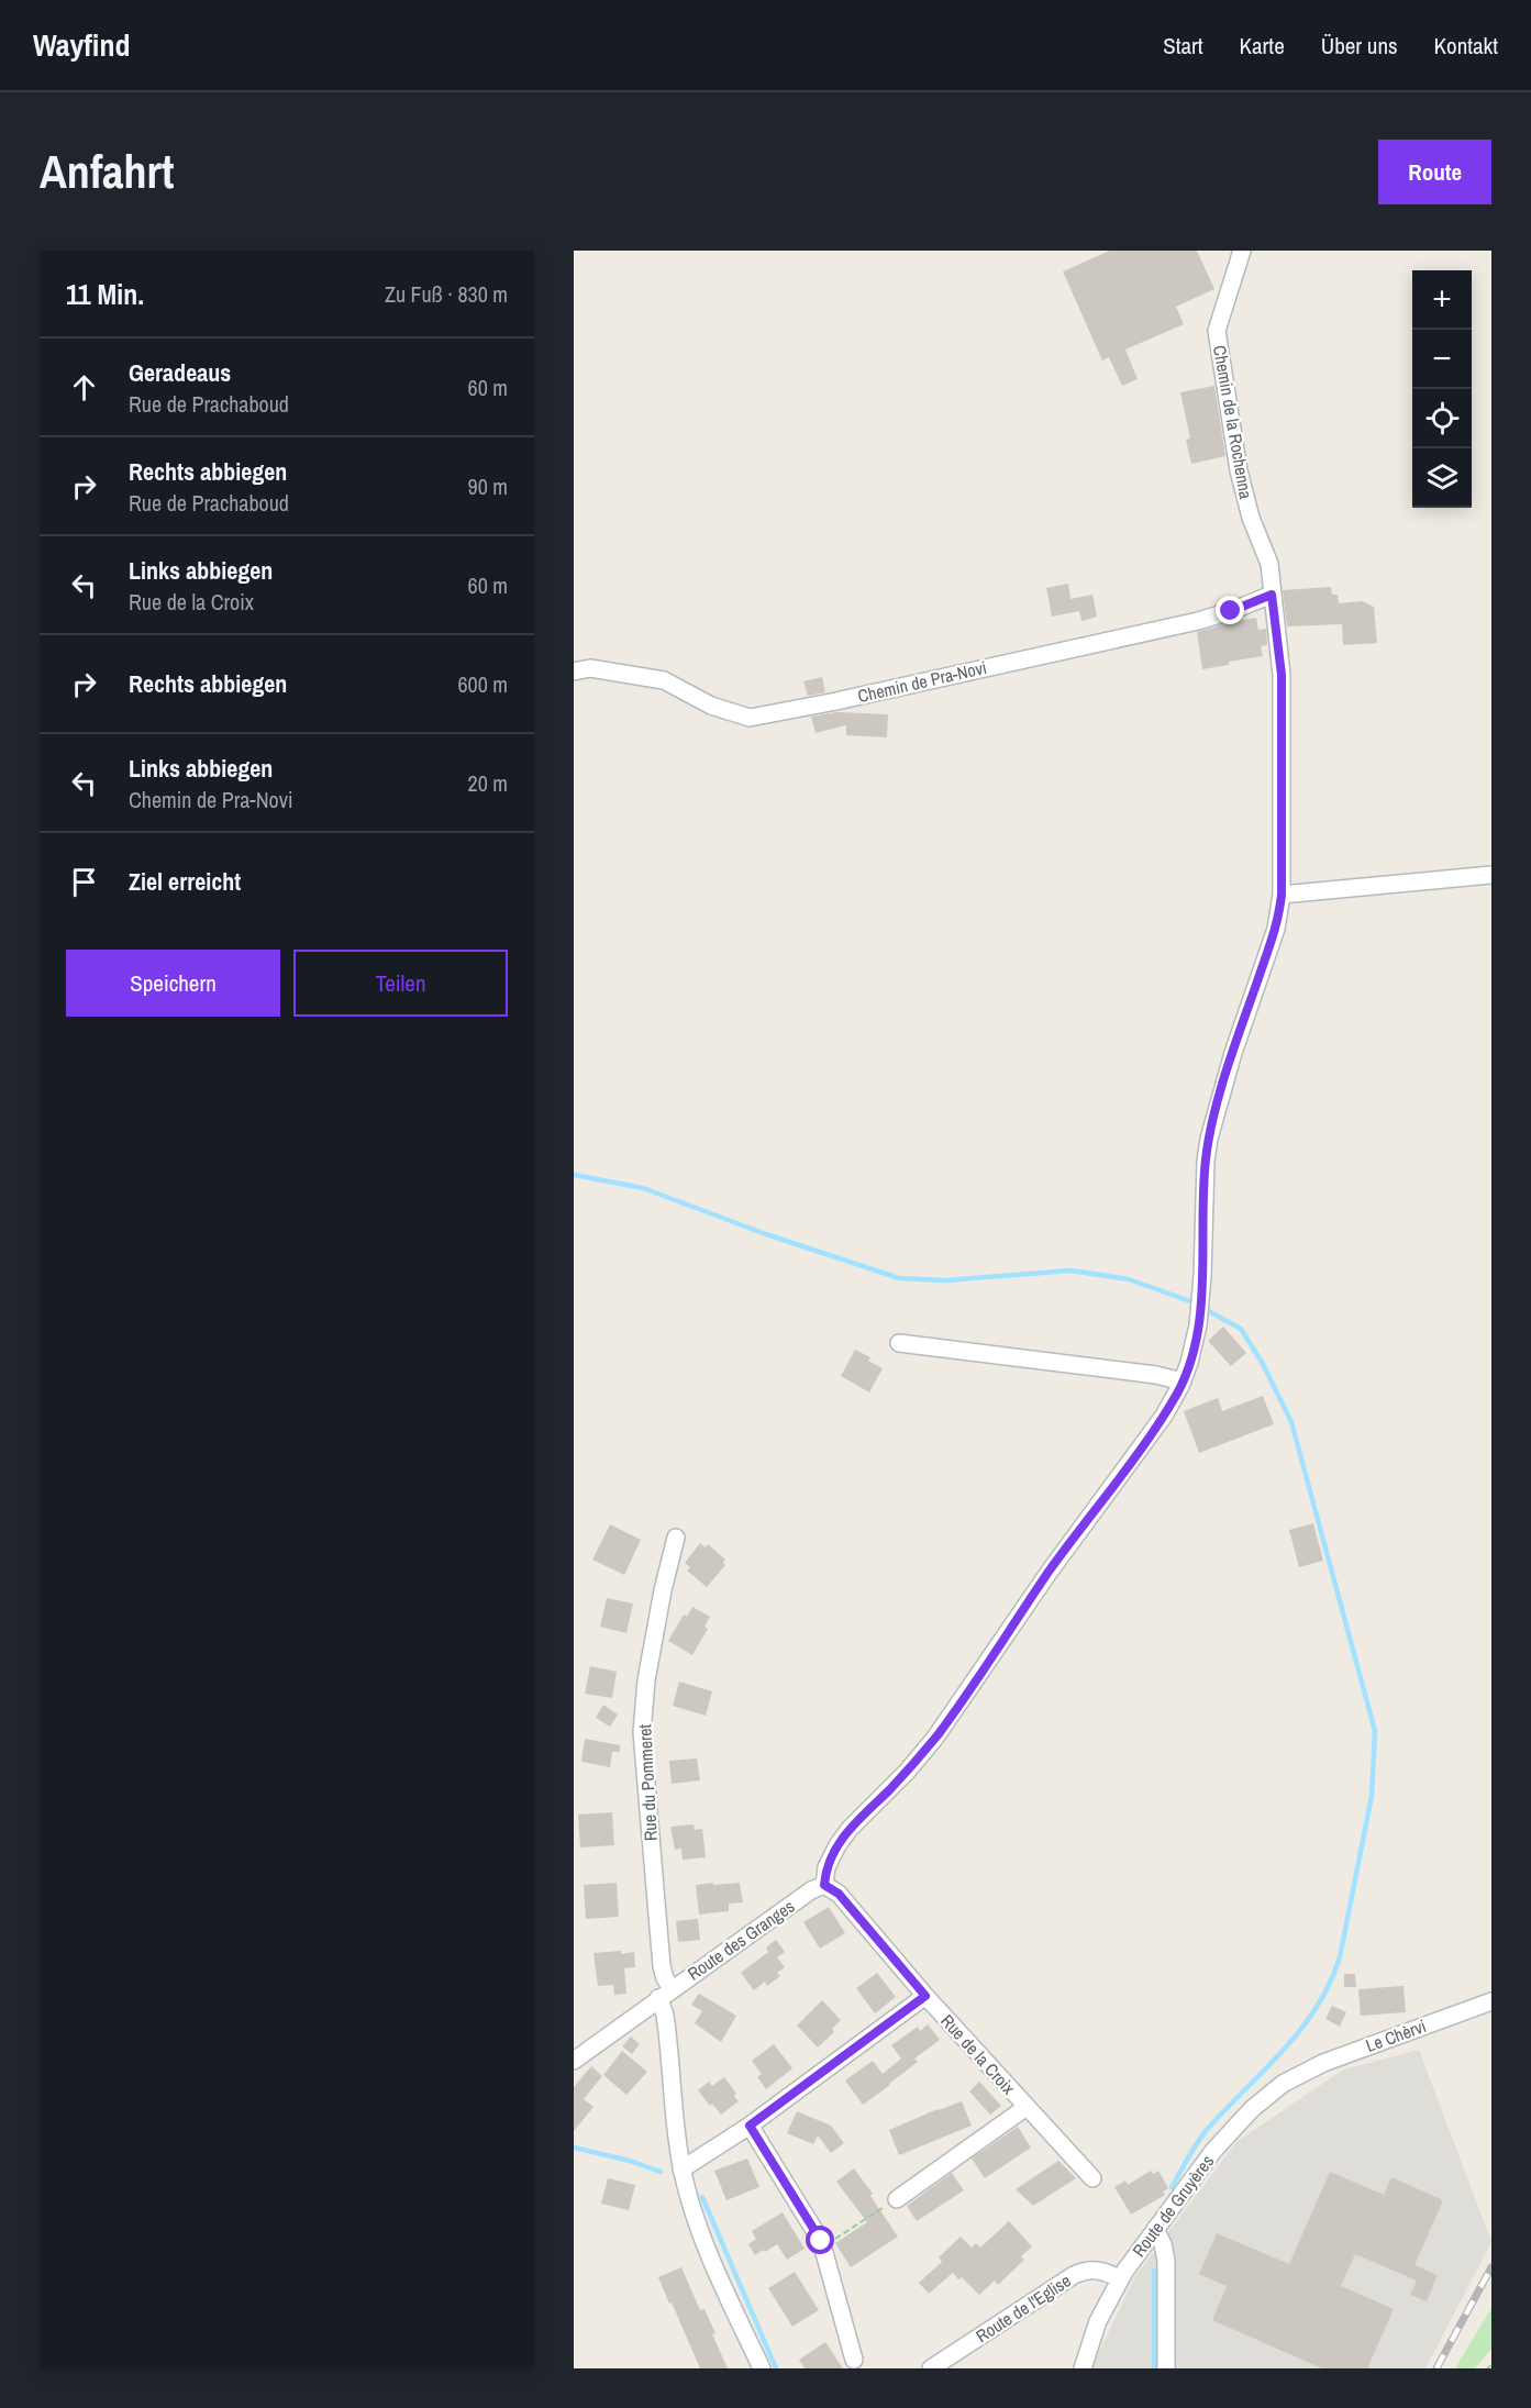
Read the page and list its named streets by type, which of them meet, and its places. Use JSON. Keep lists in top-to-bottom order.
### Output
{
  "streets": {
    "street": [
      "Chemin de la Rochenna",
      "Chemin de Pra-Novi",
      "Rue du Pommeret",
      "Route des Granges",
      "Le Chèrvi",
      "Rue de la Croix",
      "Route de Gruyères",
      "Route de l'Eglise"
    ]
  },
  "crossings": [
    ["Chemin de la Rochenna", "Chemin de Pra-Novi"],
    ["Chemin de la Rochenna", "Route des Granges"],
    ["Chemin de la Rochenna", "Rue de la Croix"],
    ["Rue du Pommeret", "Route des Granges"],
    ["Route des Granges", "Rue de la Croix"],
    ["Le Chèrvi", "Route de Gruyères"],
    ["Route de Gruyères", "Route de l'Eglise"]
  ],
  "page": {
    "header": "Wayfind",
    "nav": [
      "Start",
      "Karte",
      "Über uns",
      "Kontakt"
    ],
    "buttons": [
      "Route",
      ["Speichern", "Teilen"]
    ],
    "title": "Anfahrt",
    "heading": ["11 Min.", "Zu Fuß · 830 m"],
    "map_buttons": ["+", "−"],
    "list": [
      ["Geradeaus", "Rue de Prachaboud", "60 m"],
      ["Rechts abbiegen", "Rue de Prachaboud", "90 m"],
      ["Links abbiegen", "Rue de la Croix", "60 m"],
      ["Rechts abbiegen", "600 m"],
      ["Links abbiegen", "Chemin de Pra-Novi", "20 m"],
      "Ziel erreicht"
    ]
  }
}
